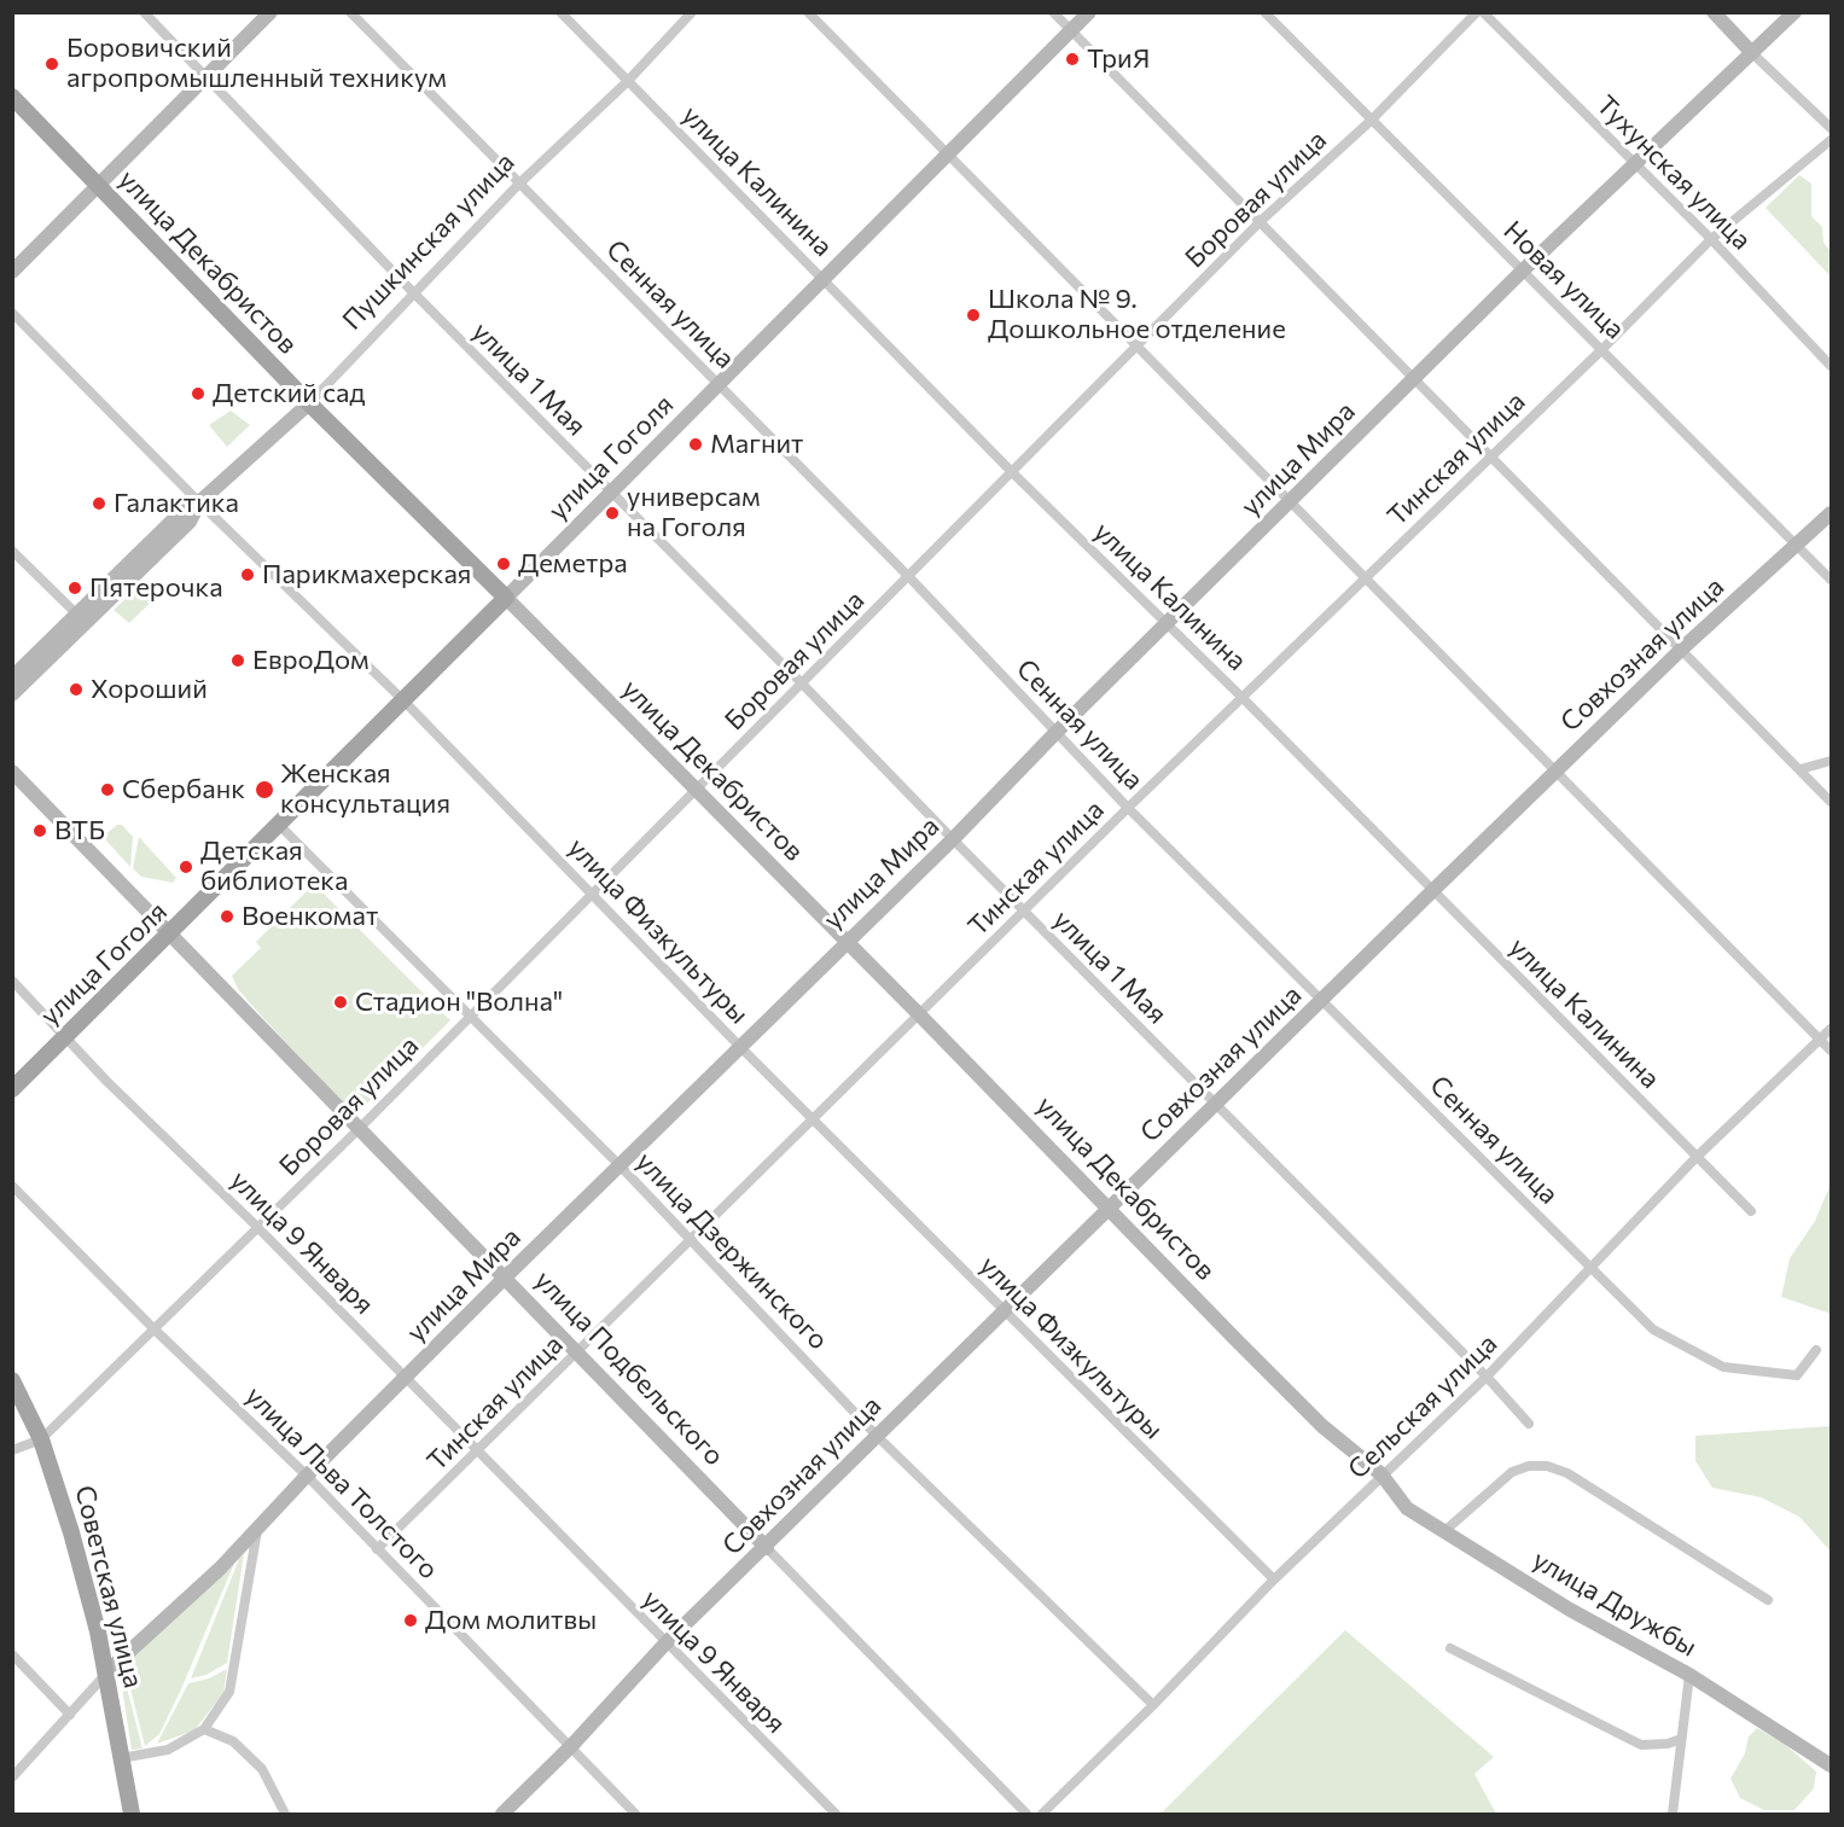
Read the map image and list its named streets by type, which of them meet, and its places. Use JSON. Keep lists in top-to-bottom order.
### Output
{
  "streets": {
    "main road": [
      "Пушкинская улица",
      "улица Декабристов",
      "улица Гоголя",
      "улица Мира",
      "Совхозная улица",
      "улица Подбельского",
      "Советская улица",
      "улица Дружбы"
    ],
    "street": [
      "Тухунская улица",
      "улица Калинина",
      "Боровая улица",
      "Новая улица",
      "Сенная улица",
      "улица 1 Мая",
      "Тинская улица",
      "улица Физкультуры",
      "улица 9 Января",
      "улица Дзержинского",
      "Сельская улица",
      "улица Льва Толстого"
    ]
  },
  "crossings": [
    ["Тухунская улица", "улица Мира"],
    ["Тухунская улица", "Тинская улица"],
    ["улица Калинина", "Боровая улица"],
    ["улица Калинина", "Пушкинская улица"],
    ["улица Калинина", "улица Гоголя"],
    ["улица Калинина", "улица Мира"],
    ["улица Калинина", "Тинская улица"],
    ["улица Калинина", "Совхозная улица"],
    ["улица Калинина", "Сельская улица"],
    ["Боровая улица", "улица Декабристов"],
    ["Боровая улица", "Новая улица"],
    ["Боровая улица", "Сенная улица"],
    ["Боровая улица", "улица 1 Мая"],
    ["Боровая улица", "улица Физкультуры"],
    ["Боровая улица", "улица 9 Января"],
    ["Боровая улица", "улица Дзержинского"],
    ["Боровая улица", "улица Подбельского"],
    ["Боровая улица", "улица Льва Толстого"],
    ["Боровая улица", "Советская улица"],
    ["Пушкинская улица", "улица Декабристов"],
    ["Пушкинская улица", "Сенная улица"],
    ["Пушкинская улица", "улица 1 Мая"],
    ["Пушкинская улица", "улица Физкультуры"],
    ["улица Декабристов", "улица Гоголя"],
    ["улица Декабристов", "улица Мира"],
    ["улица Декабристов", "Тинская улица"],
    ["улица Декабристов", "Совхозная улица"],
    ["улица Декабристов", "Сельская улица"],
    ["улица Декабристов", "улица Дружбы"],
    ["Новая улица", "улица Мира"],
    ["Новая улица", "Тинская улица"],
    ["Новая улица", "Совхозная улица"],
    ["Сенная улица", "улица Гоголя"],
    ["Сенная улица", "улица Мира"],
    ["Сенная улица", "Тинская улица"],
    ["Сенная улица", "Совхозная улица"],
    ["Сенная улица", "Сельская улица"],
    ["улица 1 Мая", "улица Гоголя"],
    ["улица 1 Мая", "улица Мира"],
    ["улица 1 Мая", "Тинская улица"],
    ["улица 1 Мая", "Совхозная улица"],
    ["улица 1 Мая", "Сельская улица"],
    ["улица Гоголя", "улица Физкультуры"],
    ["улица Гоголя", "улица 9 Января"],
    ["улица Гоголя", "улица Дзержинского"],
    ["улица Гоголя", "улица Подбельского"],
    ["улица Мира", "улица Физкультуры"],
    ["улица Мира", "улица 9 Января"],
    ["улица Мира", "улица Дзержинского"],
    ["улица Мира", "улица Подбельского"],
    ["улица Мира", "улица Льва Толстого"],
    ["улица Мира", "Советская улица"],
    ["Тинская улица", "улица Физкультуры"],
    ["Тинская улица", "улица 9 Января"],
    ["Тинская улица", "улица Дзержинского"],
    ["Тинская улица", "улица Подбельского"],
    ["Тинская улица", "улица Льва Толстого"],
    ["Совхозная улица", "улица Физкультуры"],
    ["Совхозная улица", "улица 9 Января"],
    ["Совхозная улица", "улица Дзержинского"],
    ["Совхозная улица", "улица Подбельского"],
    ["Совхозная улица", "улица Льва Толстого"],
    ["улица Физкультуры", "Сельская улица"],
    ["улица Дзержинского", "Сельская улица"],
    ["Сельская улица", "улица Дружбы"]
  ],
  "places": [
    "ТриЯ",
    "Боровичский агропромышленный техникум",
    "Школа № 9. Дошкольное отделение",
    "Детский сад",
    "Магнит",
    "Галактика",
    "универсам на Гоголя",
    "Деметра",
    "Парикмахерская",
    "Пятерочка",
    "ЕвроДом",
    "Хороший",
    "Сбербанк",
    "Женская консультация",
    "ВТБ",
    "Детская библиотека",
    "Военкомат",
    "Стадион \"Волна\"",
    "Дом молитвы"
  ]
}
